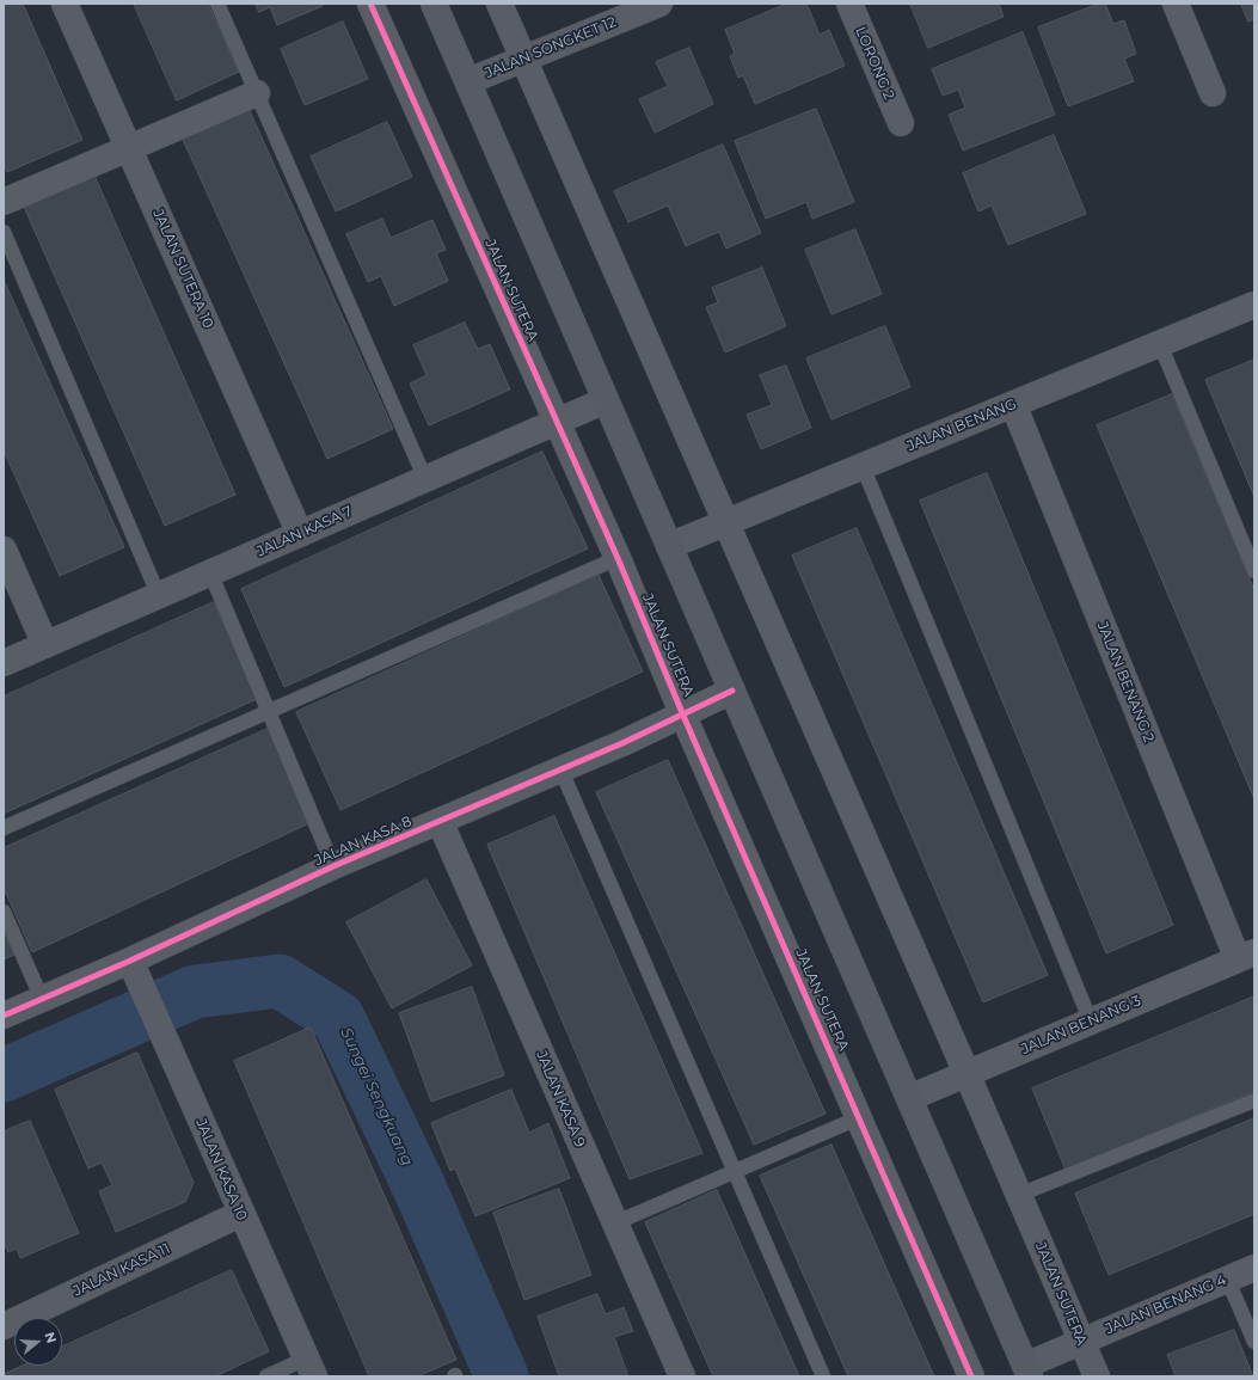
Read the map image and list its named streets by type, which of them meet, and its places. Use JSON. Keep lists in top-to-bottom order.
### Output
{
  "streets": {
    "street": [
      "JALAN SONGKET 12",
      "LORONG 2",
      "JALAN SUTERA 10",
      "JALAN SUTERA",
      "JALAN BENANG",
      "JALAN KASA 7",
      "JALAN BENANG 2",
      "JALAN KASA 8",
      "JALAN BENANG 3",
      "JALAN KASA 9",
      "JALAN KASA 10",
      "JALAN KASA 11",
      "JALAN BENANG 4"
    ]
  },
  "crossings": [
    ["JALAN SONGKET 12", "JALAN SUTERA"],
    ["JALAN SUTERA 10", "JALAN KASA 7"],
    ["JALAN SUTERA", "JALAN BENANG"],
    ["JALAN SUTERA", "JALAN KASA 7"],
    ["JALAN SUTERA", "JALAN KASA 8"],
    ["JALAN SUTERA", "JALAN BENANG 3"],
    ["JALAN SUTERA", "JALAN BENANG 4"],
    ["JALAN BENANG", "JALAN BENANG 2"],
    ["JALAN BENANG 2", "JALAN BENANG 3"],
    ["JALAN KASA 8", "JALAN KASA 9"],
    ["JALAN KASA 8", "JALAN KASA 10"],
    ["JALAN KASA 10", "JALAN KASA 11"]
  ],
  "water": ["Sungei Sengkuang"],
  "north": "right"
}
